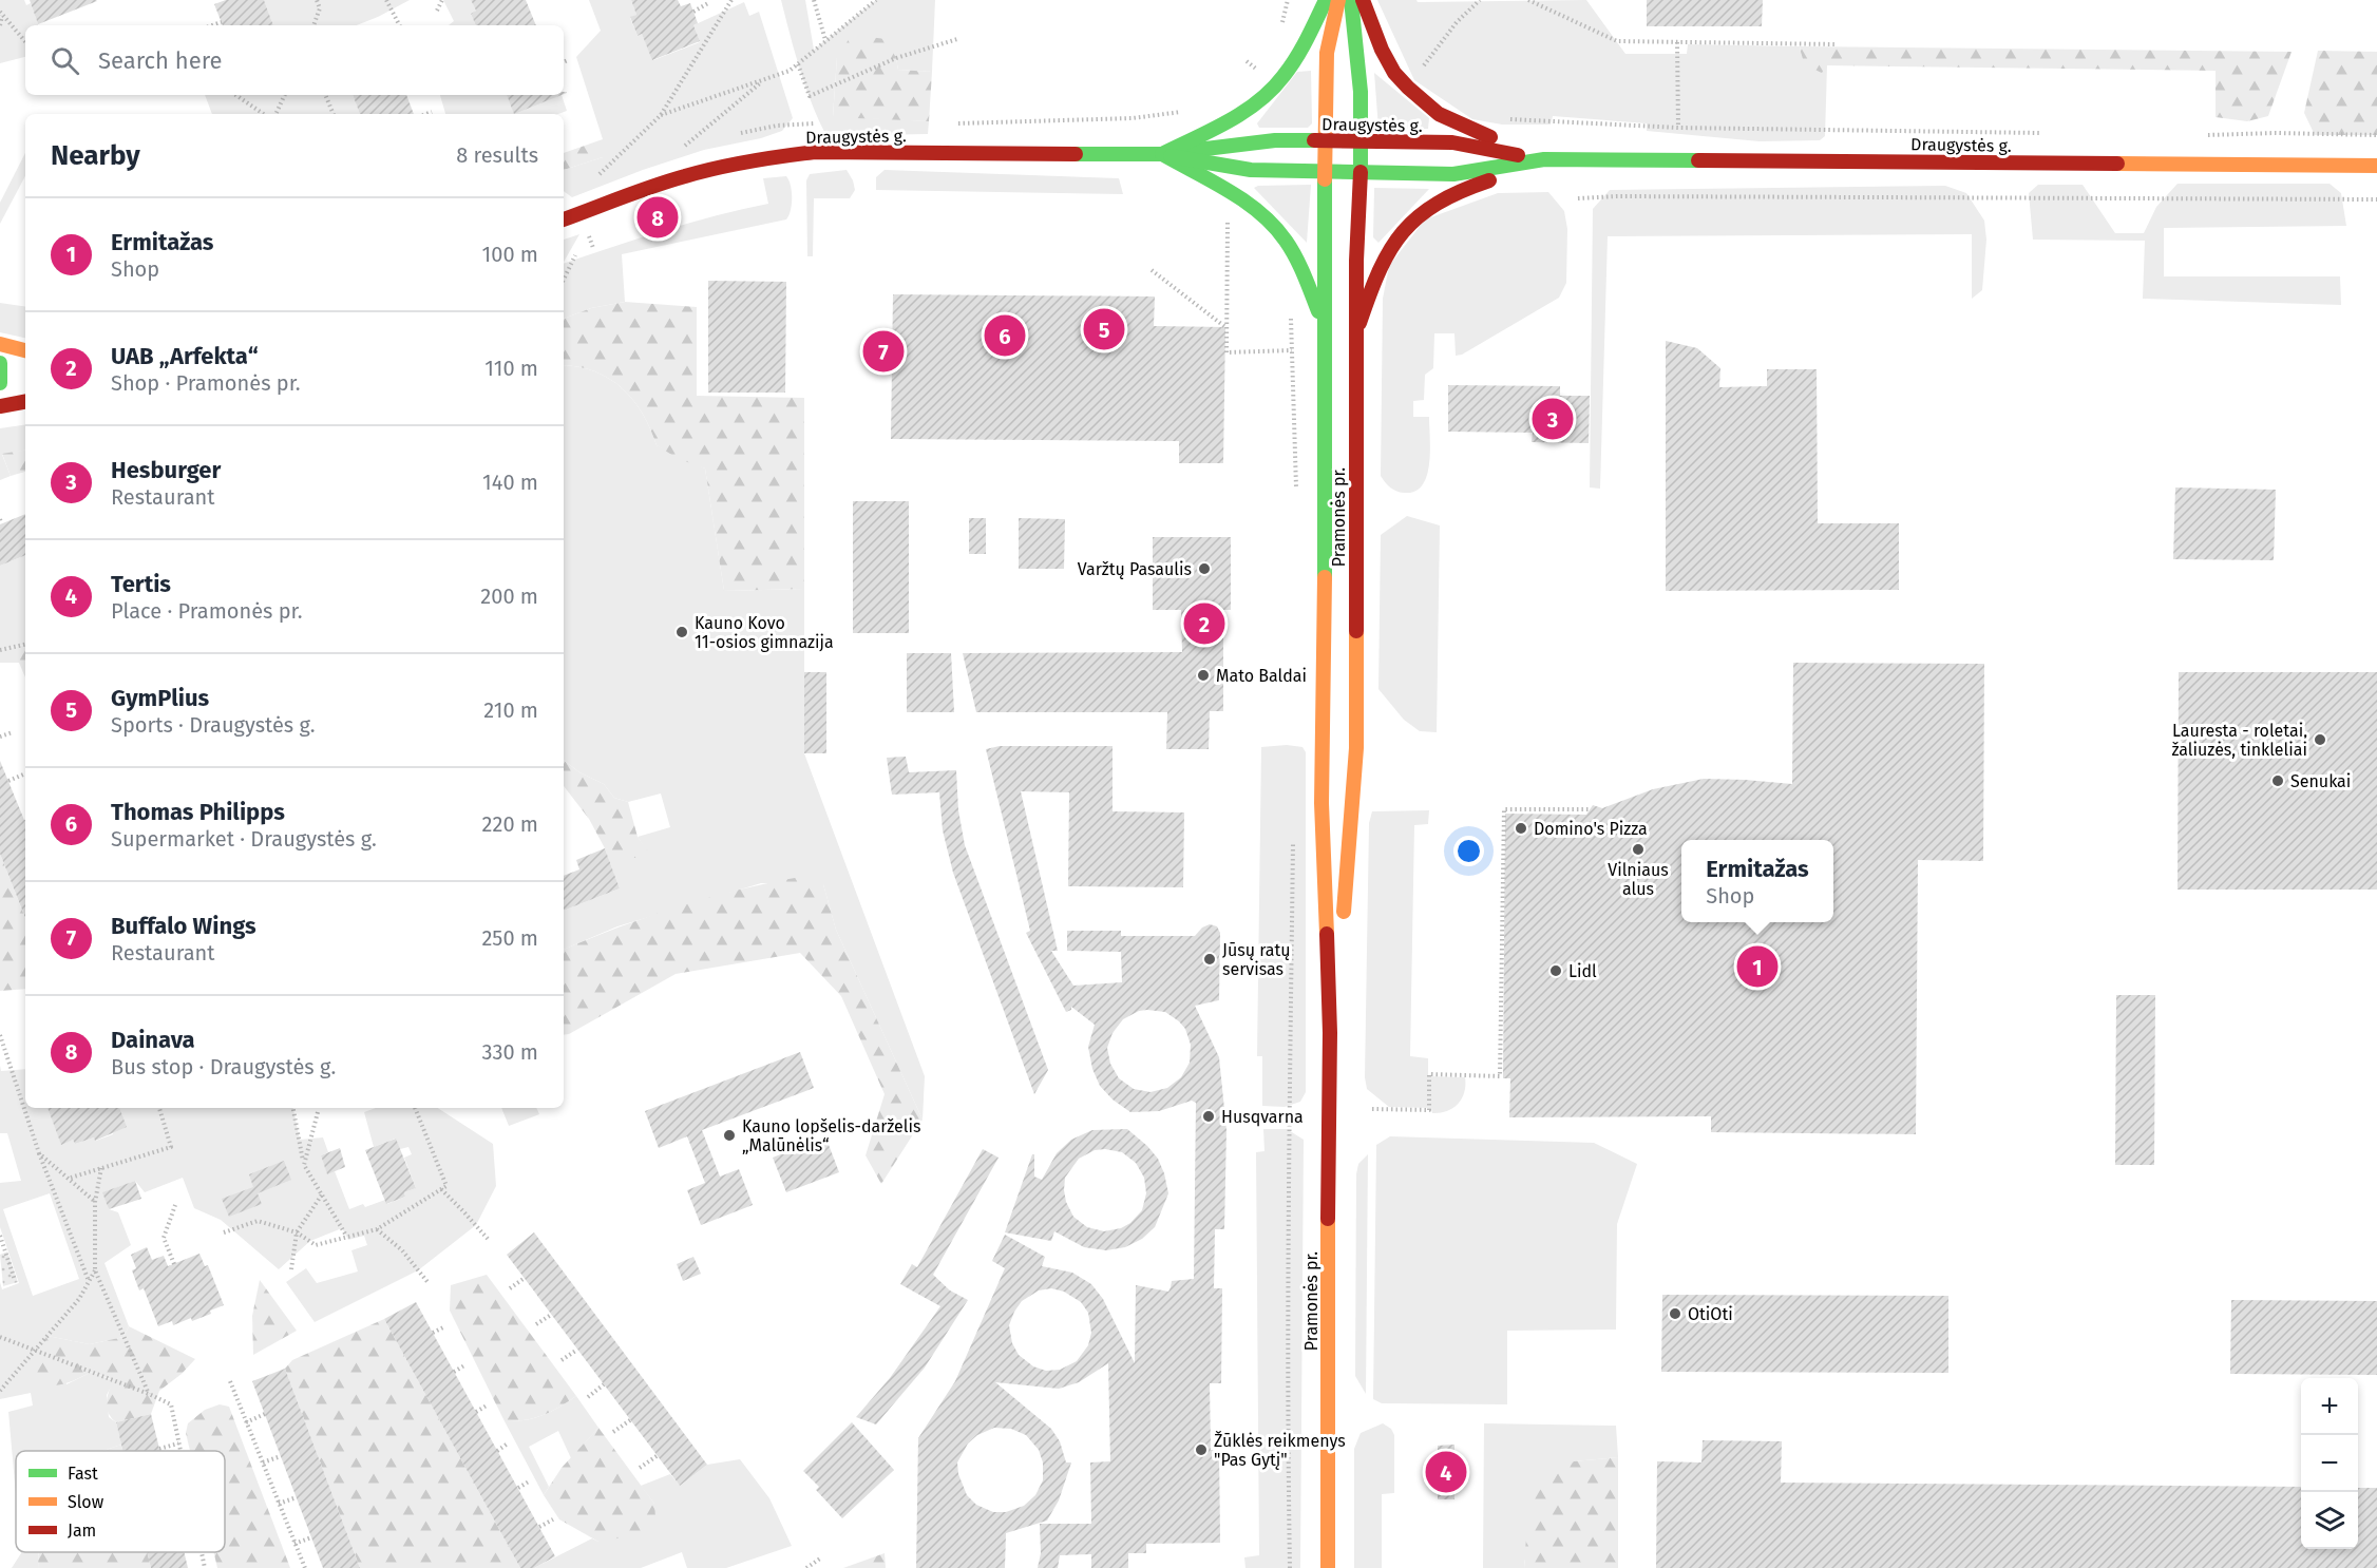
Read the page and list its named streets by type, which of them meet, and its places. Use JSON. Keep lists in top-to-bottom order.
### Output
{
  "streets": {
    "main road": ["Draugystės g.", "Pramonės pr."]
  },
  "crossings": [
    ["Draugystės g.", "Pramonės pr."]
  ],
  "places": [
    "Varžtų Pasaulis",
    "Kauno Kovo 11-osios gimnazija",
    "Mato Baldai",
    "Lauresta - roletai, žaliuzės, tinkleliai",
    "Senukai",
    "Domino's Pizza",
    "Vilniaus alus",
    "Jūsų ratų servisas",
    "Lidl",
    "Husqvarna",
    "Kauno lopšelis-darželis „Malūnėlis“",
    "OtiOti",
    "Žūklės reikmenys \"Pas Gytį\""
  ],
  "legend": ["Fast", "Slow", "Jam"],
  "page": {
    "search": "Search here",
    "heading": ["Nearby", "8 results"],
    "pins": [
      "8",
      "5",
      "6",
      "7",
      "3",
      "2",
      "1",
      "4"
    ],
    "list": [
      {
        "mark": "1",
        "name": "Ermitažas",
        "note": "Shop",
        "value": "100 m"
      },
      {
        "mark": "2",
        "name": "UAB „Arfekta“",
        "note": "Shop · Pramonės pr.",
        "value": "110 m"
      },
      {
        "mark": "3",
        "name": "Hesburger",
        "note": "Restaurant",
        "value": "140 m"
      },
      {
        "mark": "4",
        "name": "Tertis",
        "note": "Place · Pramonės pr.",
        "value": "200 m"
      },
      {
        "mark": "5",
        "name": "GymPlius",
        "note": "Sports · Draugystės g.",
        "value": "210 m"
      },
      {
        "mark": "6",
        "name": "Thomas Philipps",
        "note": "Supermarket · Draugystės g.",
        "value": "220 m"
      },
      {
        "mark": "7",
        "name": "Buffalo Wings",
        "note": "Restaurant",
        "value": "250 m"
      },
      {
        "mark": "8",
        "name": "Dainava",
        "note": "Bus stop · Draugystės g.",
        "value": "330 m"
      }
    ],
    "popup": ["Ermitažas", "Shop"],
    "map_buttons": ["+", "−"]
  }
}
